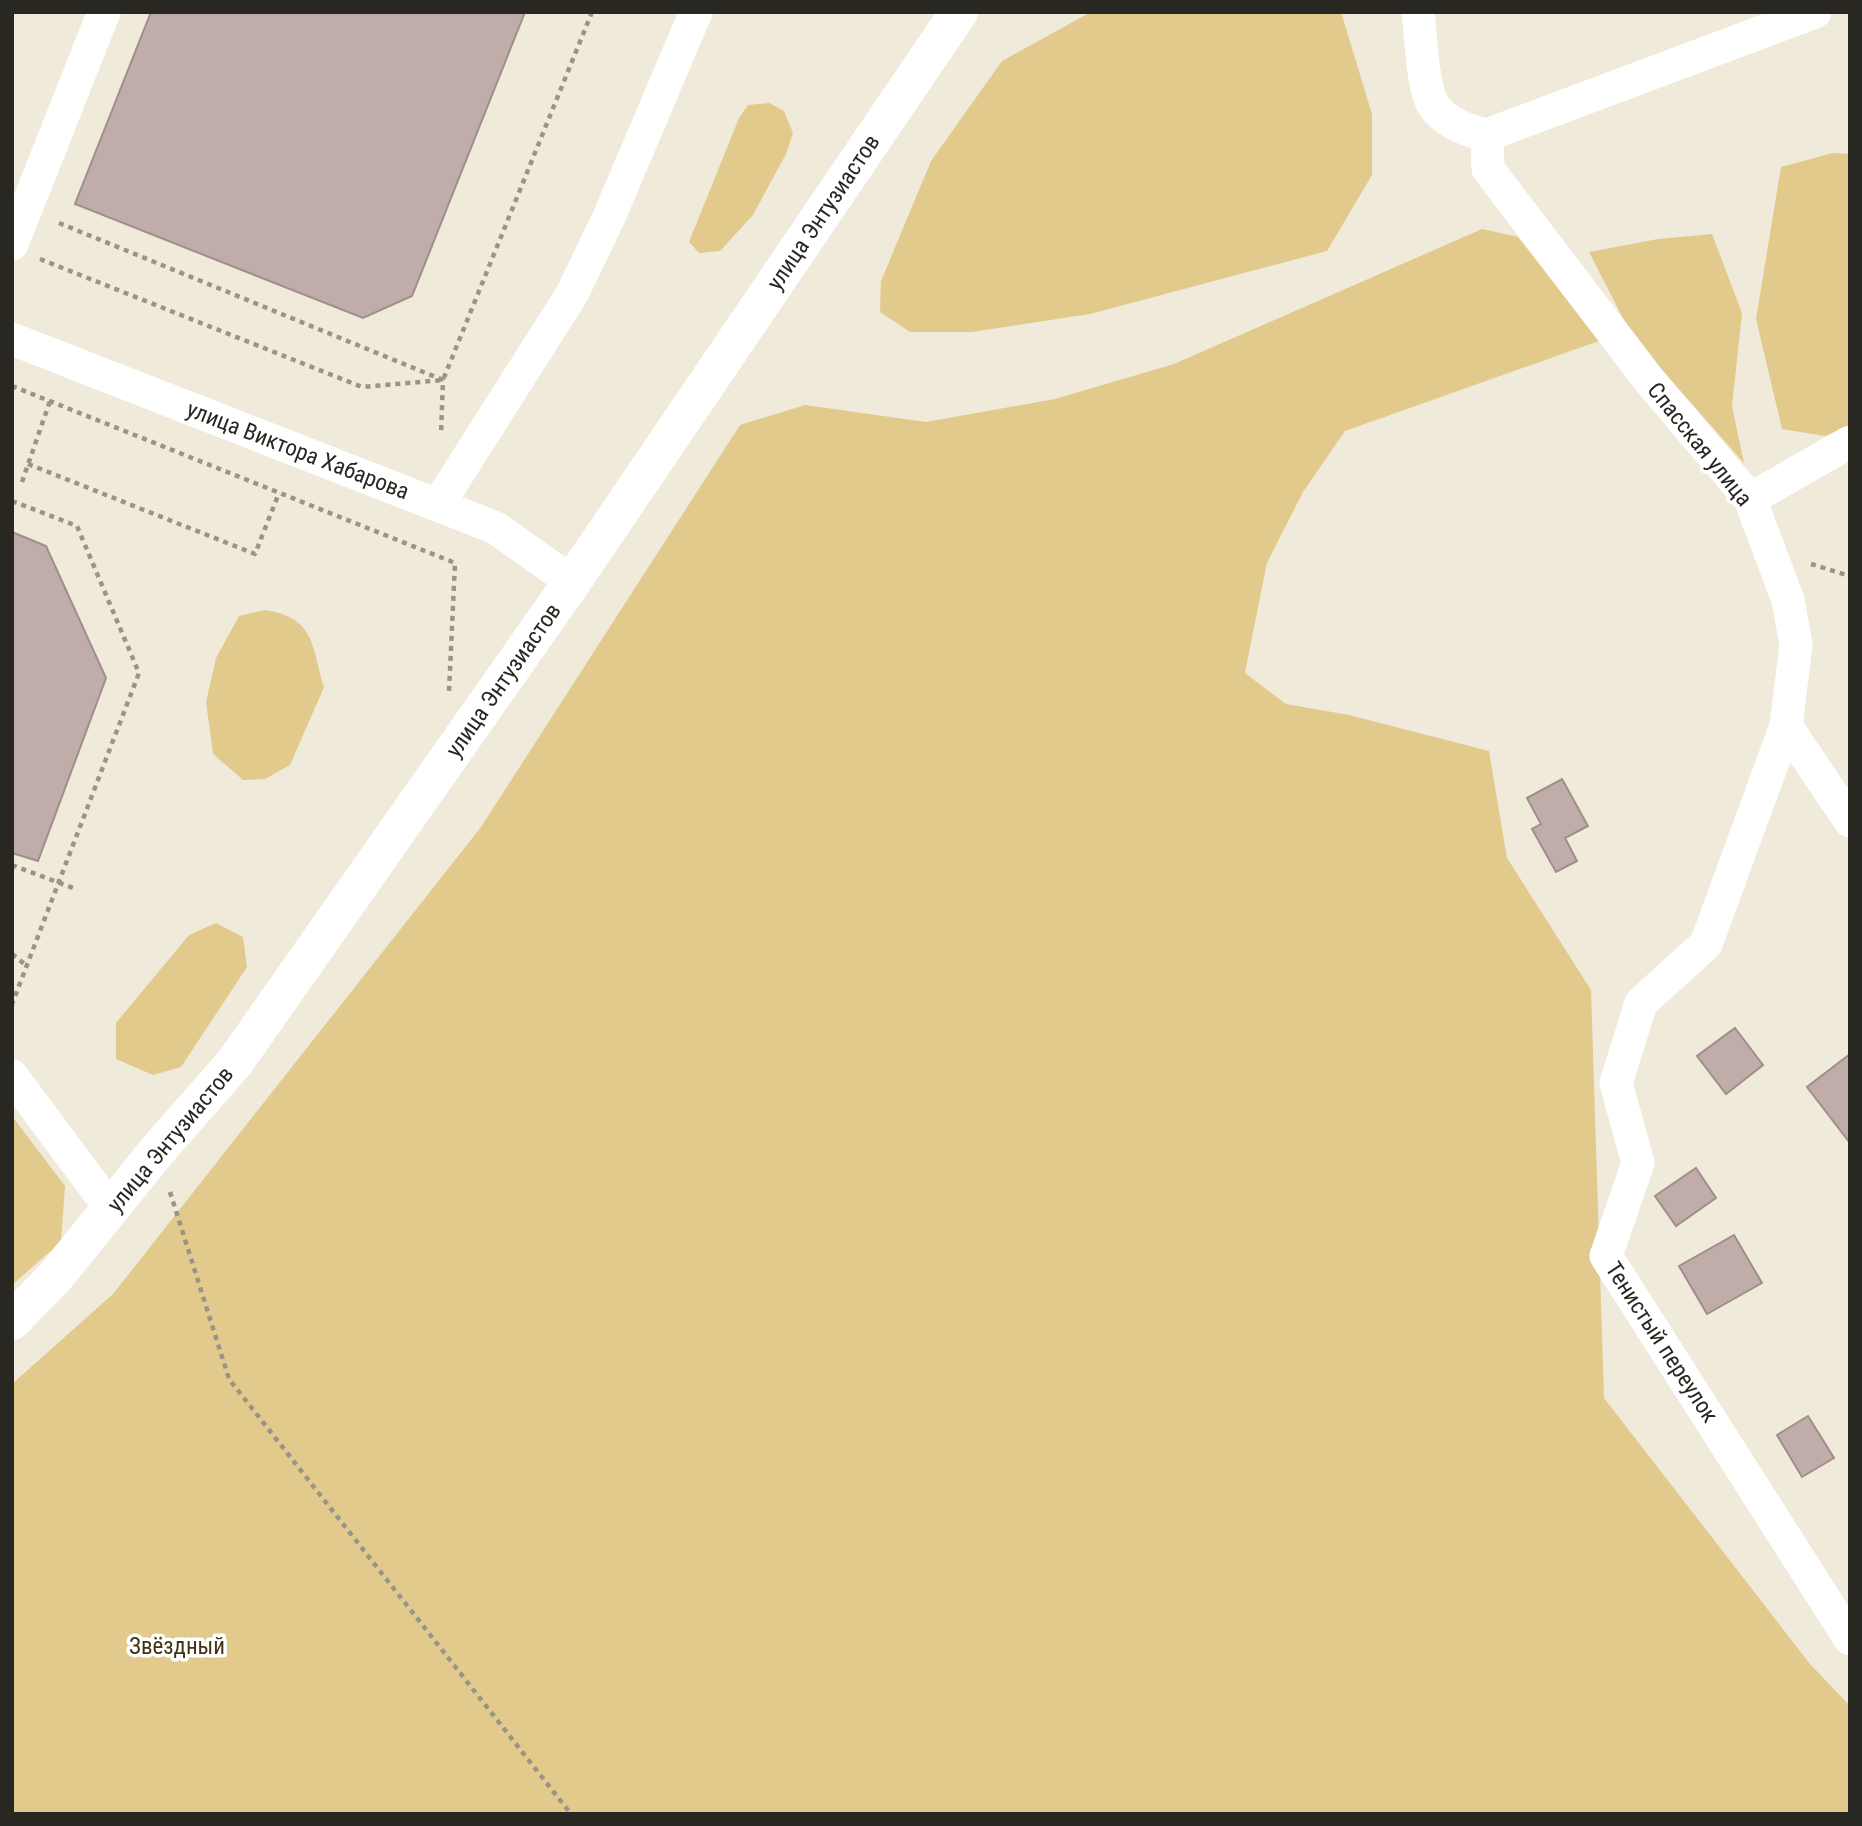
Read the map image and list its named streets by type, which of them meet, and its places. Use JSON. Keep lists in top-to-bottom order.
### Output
{
  "streets": {
    "main road": ["улица Энтузиастов"],
    "street": ["Спасская улица", "улица Виктора Хабарова", "Тенистый переулок"]
  },
  "crossings": [
    ["улица Энтузиастов", "улица Виктора Хабарова"],
    ["Спасская улица", "Тенистый переулок"]
  ],
  "parks": ["Звёздный"]
}
